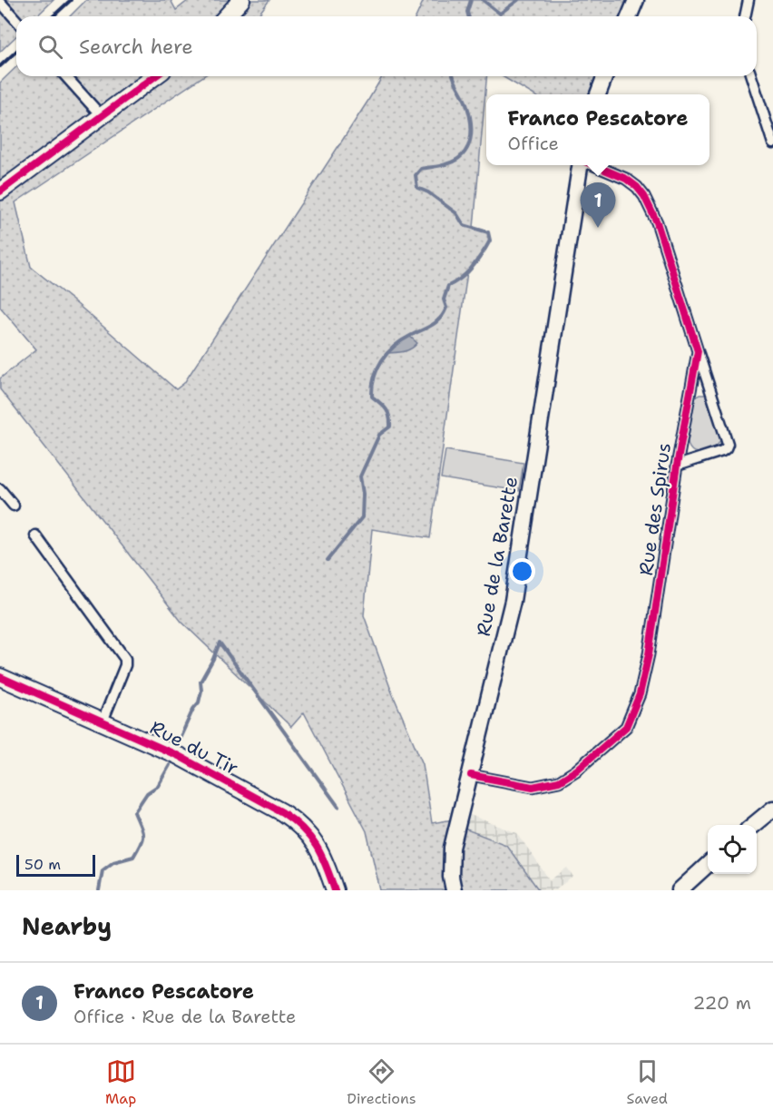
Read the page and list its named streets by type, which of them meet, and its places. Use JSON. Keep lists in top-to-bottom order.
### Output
{
  "streets": {
    "main road": ["Rue du Tir"],
    "street": ["Rue des Spirus", "Rue de la Barette"]
  },
  "crossings": [
    ["Rue des Spirus", "Rue de la Barette"]
  ],
  "scale_bar": "50 m",
  "page": {
    "search": "Search here",
    "popup": ["Franco Pescatore", "Office"],
    "pins": "1",
    "scale": "50 m",
    "heading": "Nearby",
    "list": [
      {
        "mark": "1",
        "name": "Franco Pescatore",
        "note": "Office · Rue de la Barette",
        "value": "220 m"
      }
    ],
    "nav": ["Map", "Directions", "Saved"]
  }
}
